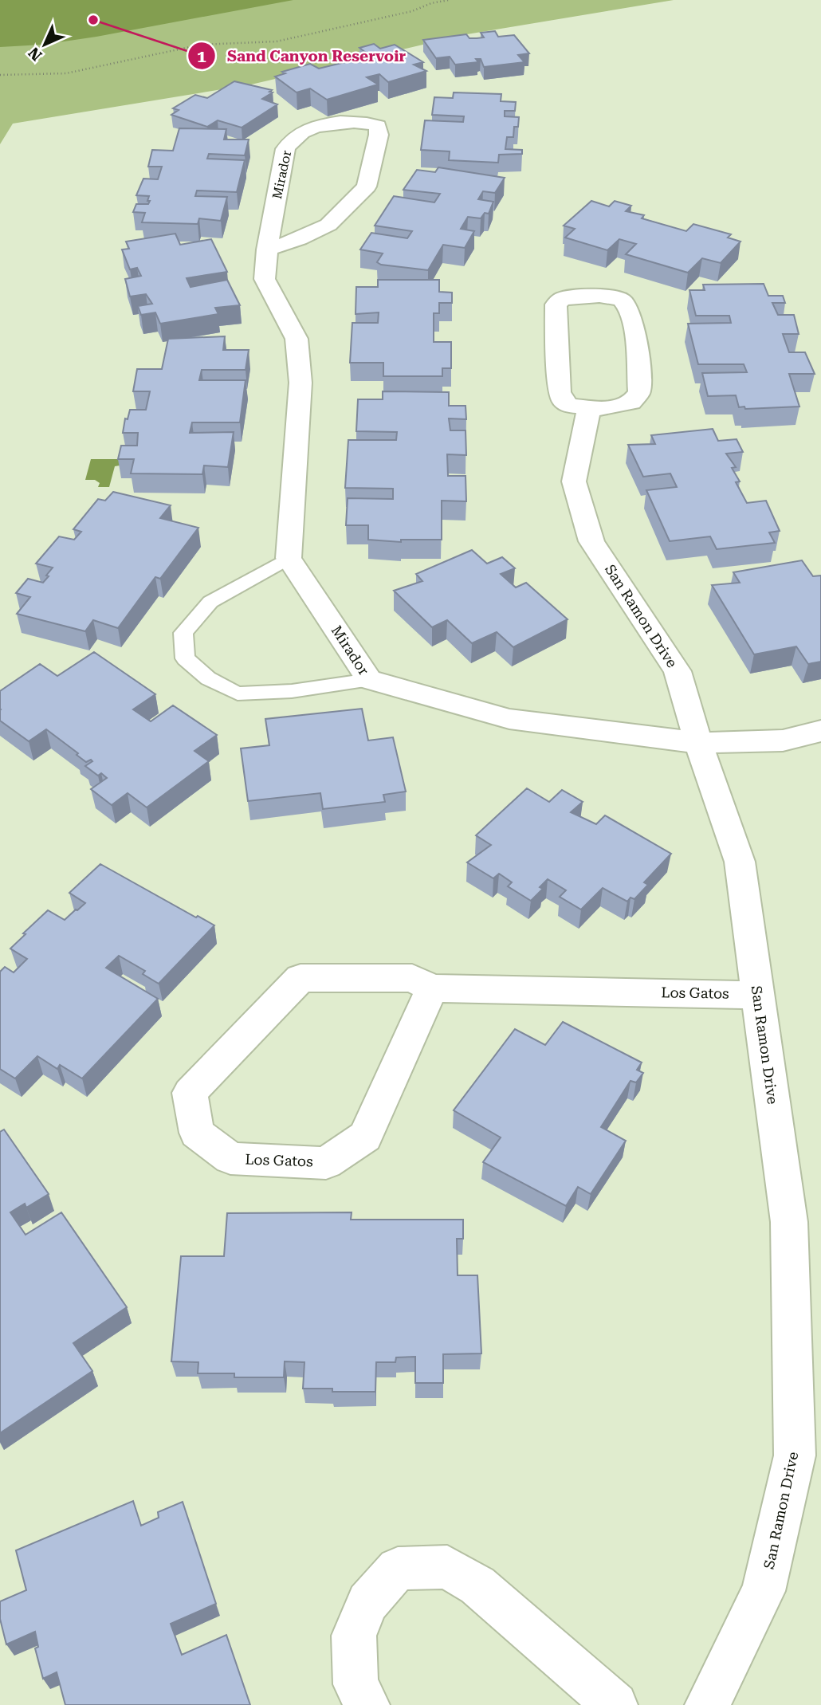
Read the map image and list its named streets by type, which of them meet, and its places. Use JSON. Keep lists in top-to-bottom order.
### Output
{
  "streets": {
    "street": ["Mirador", "San Ramon Drive", "Los Gatos"]
  },
  "crossings": [
    ["Mirador", "San Ramon Drive"],
    ["San Ramon Drive", "Los Gatos"]
  ],
  "places": ["Sand Canyon Reservoir"],
  "north": "bottom left"
}
